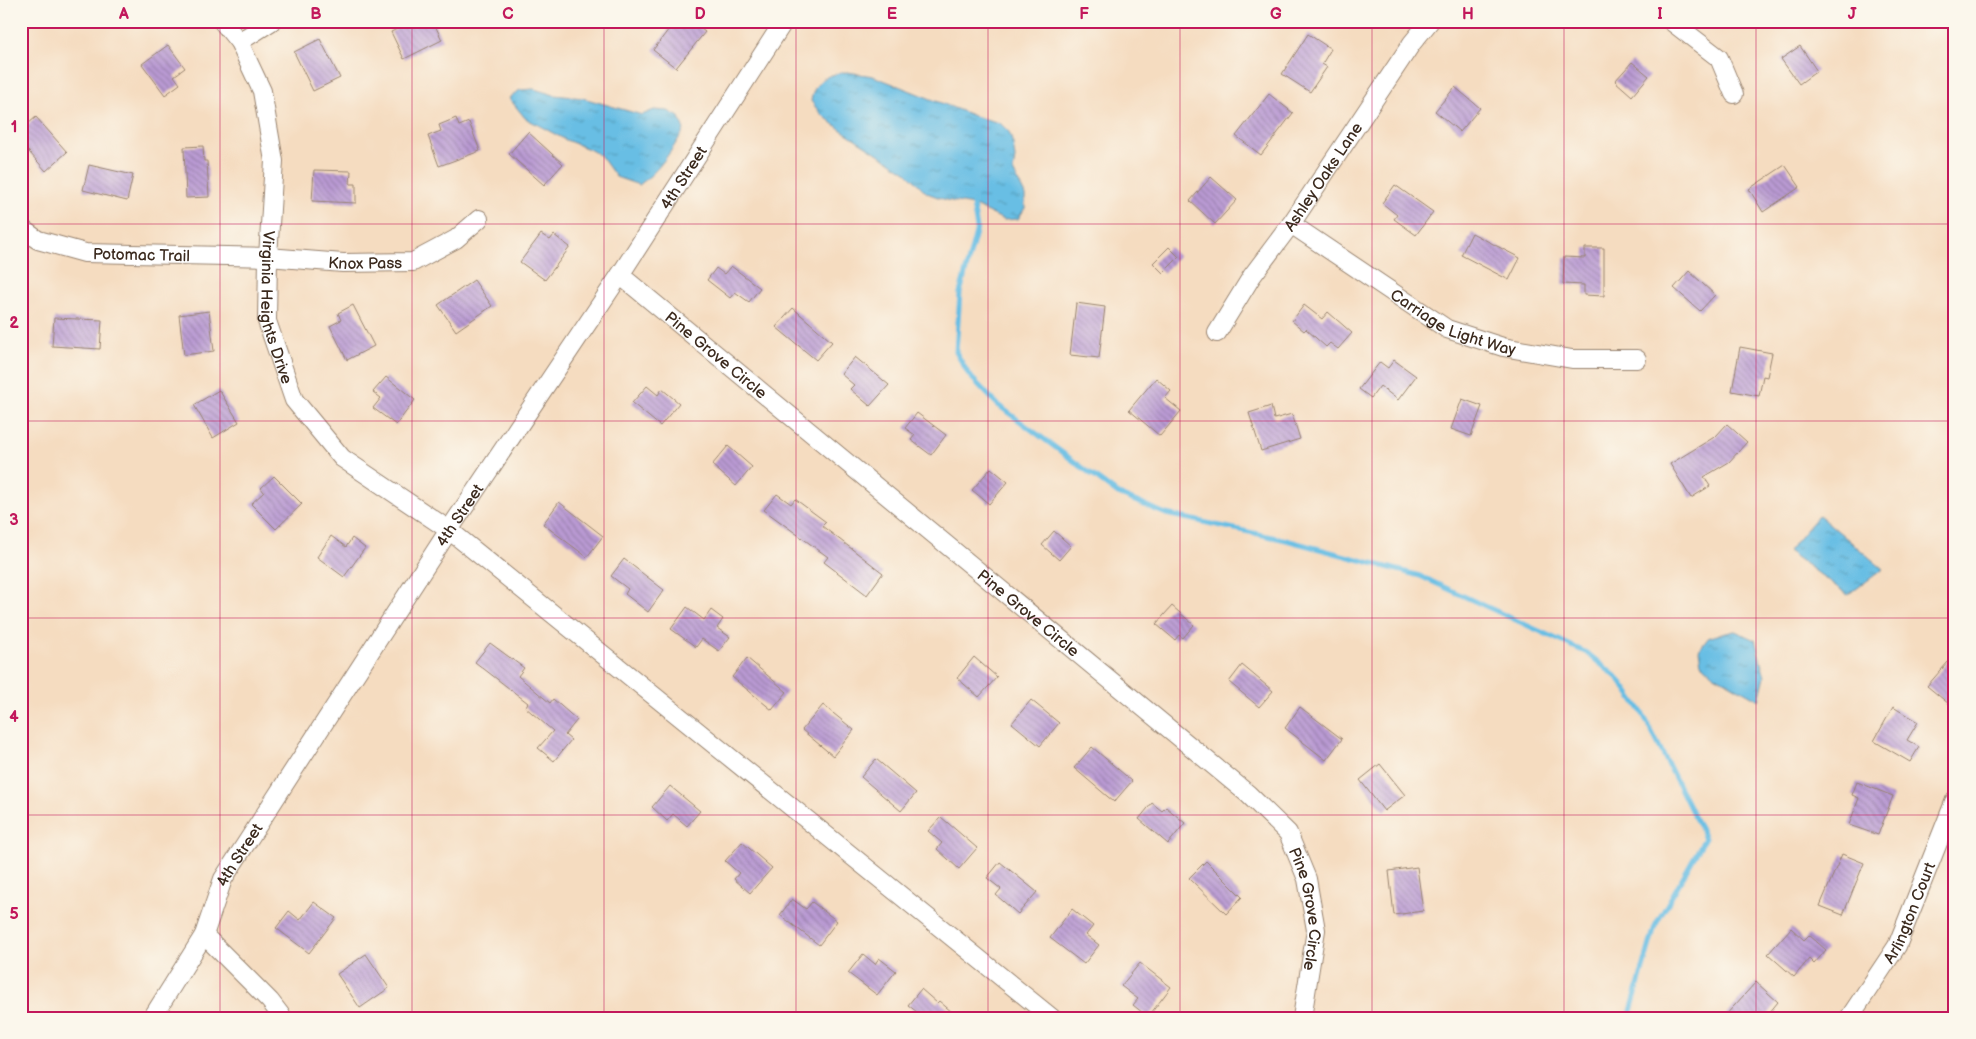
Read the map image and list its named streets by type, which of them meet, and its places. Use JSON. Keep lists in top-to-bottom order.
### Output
{
  "streets": {
    "street": [
      "Ashley Oaks Lane",
      "4th Street",
      "Potomac Trail",
      "Knox Pass",
      "Virginia Heights Drive",
      "Carriage Light Way",
      "Pine Grove Circle",
      "Arlington Court"
    ]
  },
  "crossings": [
    ["Ashley Oaks Lane", "Carriage Light Way"],
    ["4th Street", "Virginia Heights Drive"],
    ["4th Street", "Pine Grove Circle"],
    ["Potomac Trail", "Knox Pass"],
    ["Potomac Trail", "Virginia Heights Drive"],
    ["Knox Pass", "Virginia Heights Drive"]
  ],
  "grid": {
    "columns": [
      "A",
      "B",
      "C",
      "D",
      "E",
      "F",
      "G",
      "H",
      "I",
      "J"
    ],
    "rows": [
      "1",
      "2",
      "3",
      "4",
      "5"
    ]
  }
}
